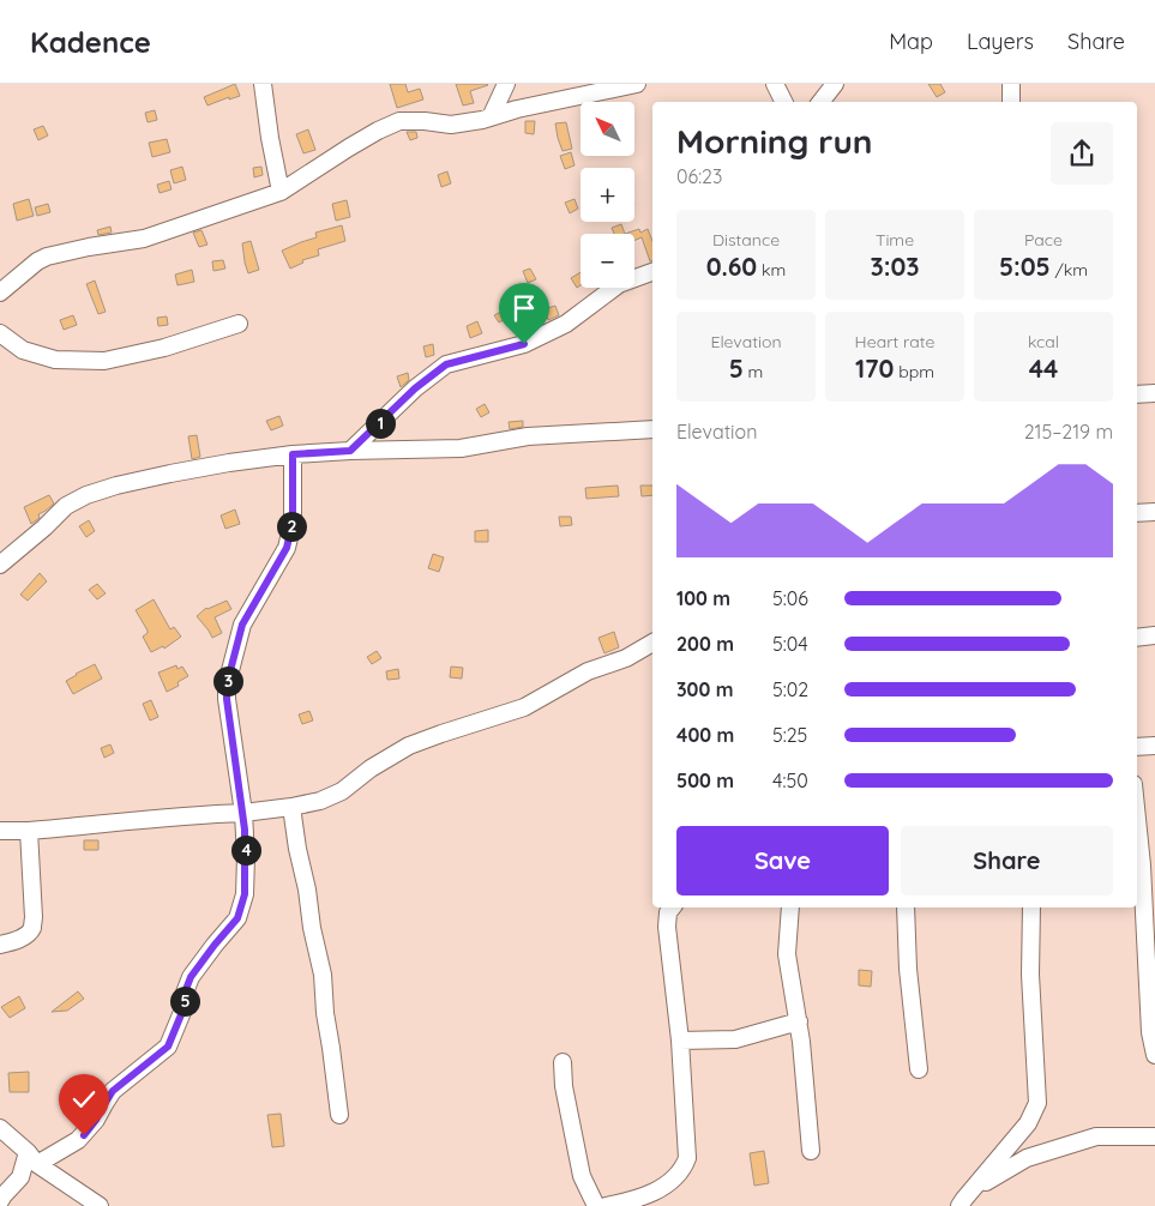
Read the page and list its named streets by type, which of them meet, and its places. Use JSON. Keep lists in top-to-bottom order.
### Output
{
  "north": "top left",
  "page": {
    "header": "Kadence",
    "nav": ["Map", "Layers", "Share"],
    "map_buttons": ["+", "−"],
    "heading": ["Morning run", "06:23"],
    "stats": [
      ["Distance", "0.60 km"],
      ["Time", "3:03"],
      ["Pace", "5:05 /km"],
      ["Elevation", "5 m"],
      ["Heart rate", "170 bpm"],
      ["kcal", "44"]
    ],
    "chart": ["Elevation", "215–219 m"],
    "pins": [
      "1",
      "2",
      "3",
      "4",
      "5"
    ],
    "list": [
      {
        "name": "100 m",
        "note": "5:06"
      },
      {
        "name": "200 m",
        "note": "5:04"
      },
      {
        "name": "300 m",
        "note": "5:02"
      },
      {
        "name": "400 m",
        "note": "5:25"
      },
      {
        "name": "500 m",
        "note": "4:50"
      }
    ],
    "buttons": ["Save", "Share"]
  }
}
